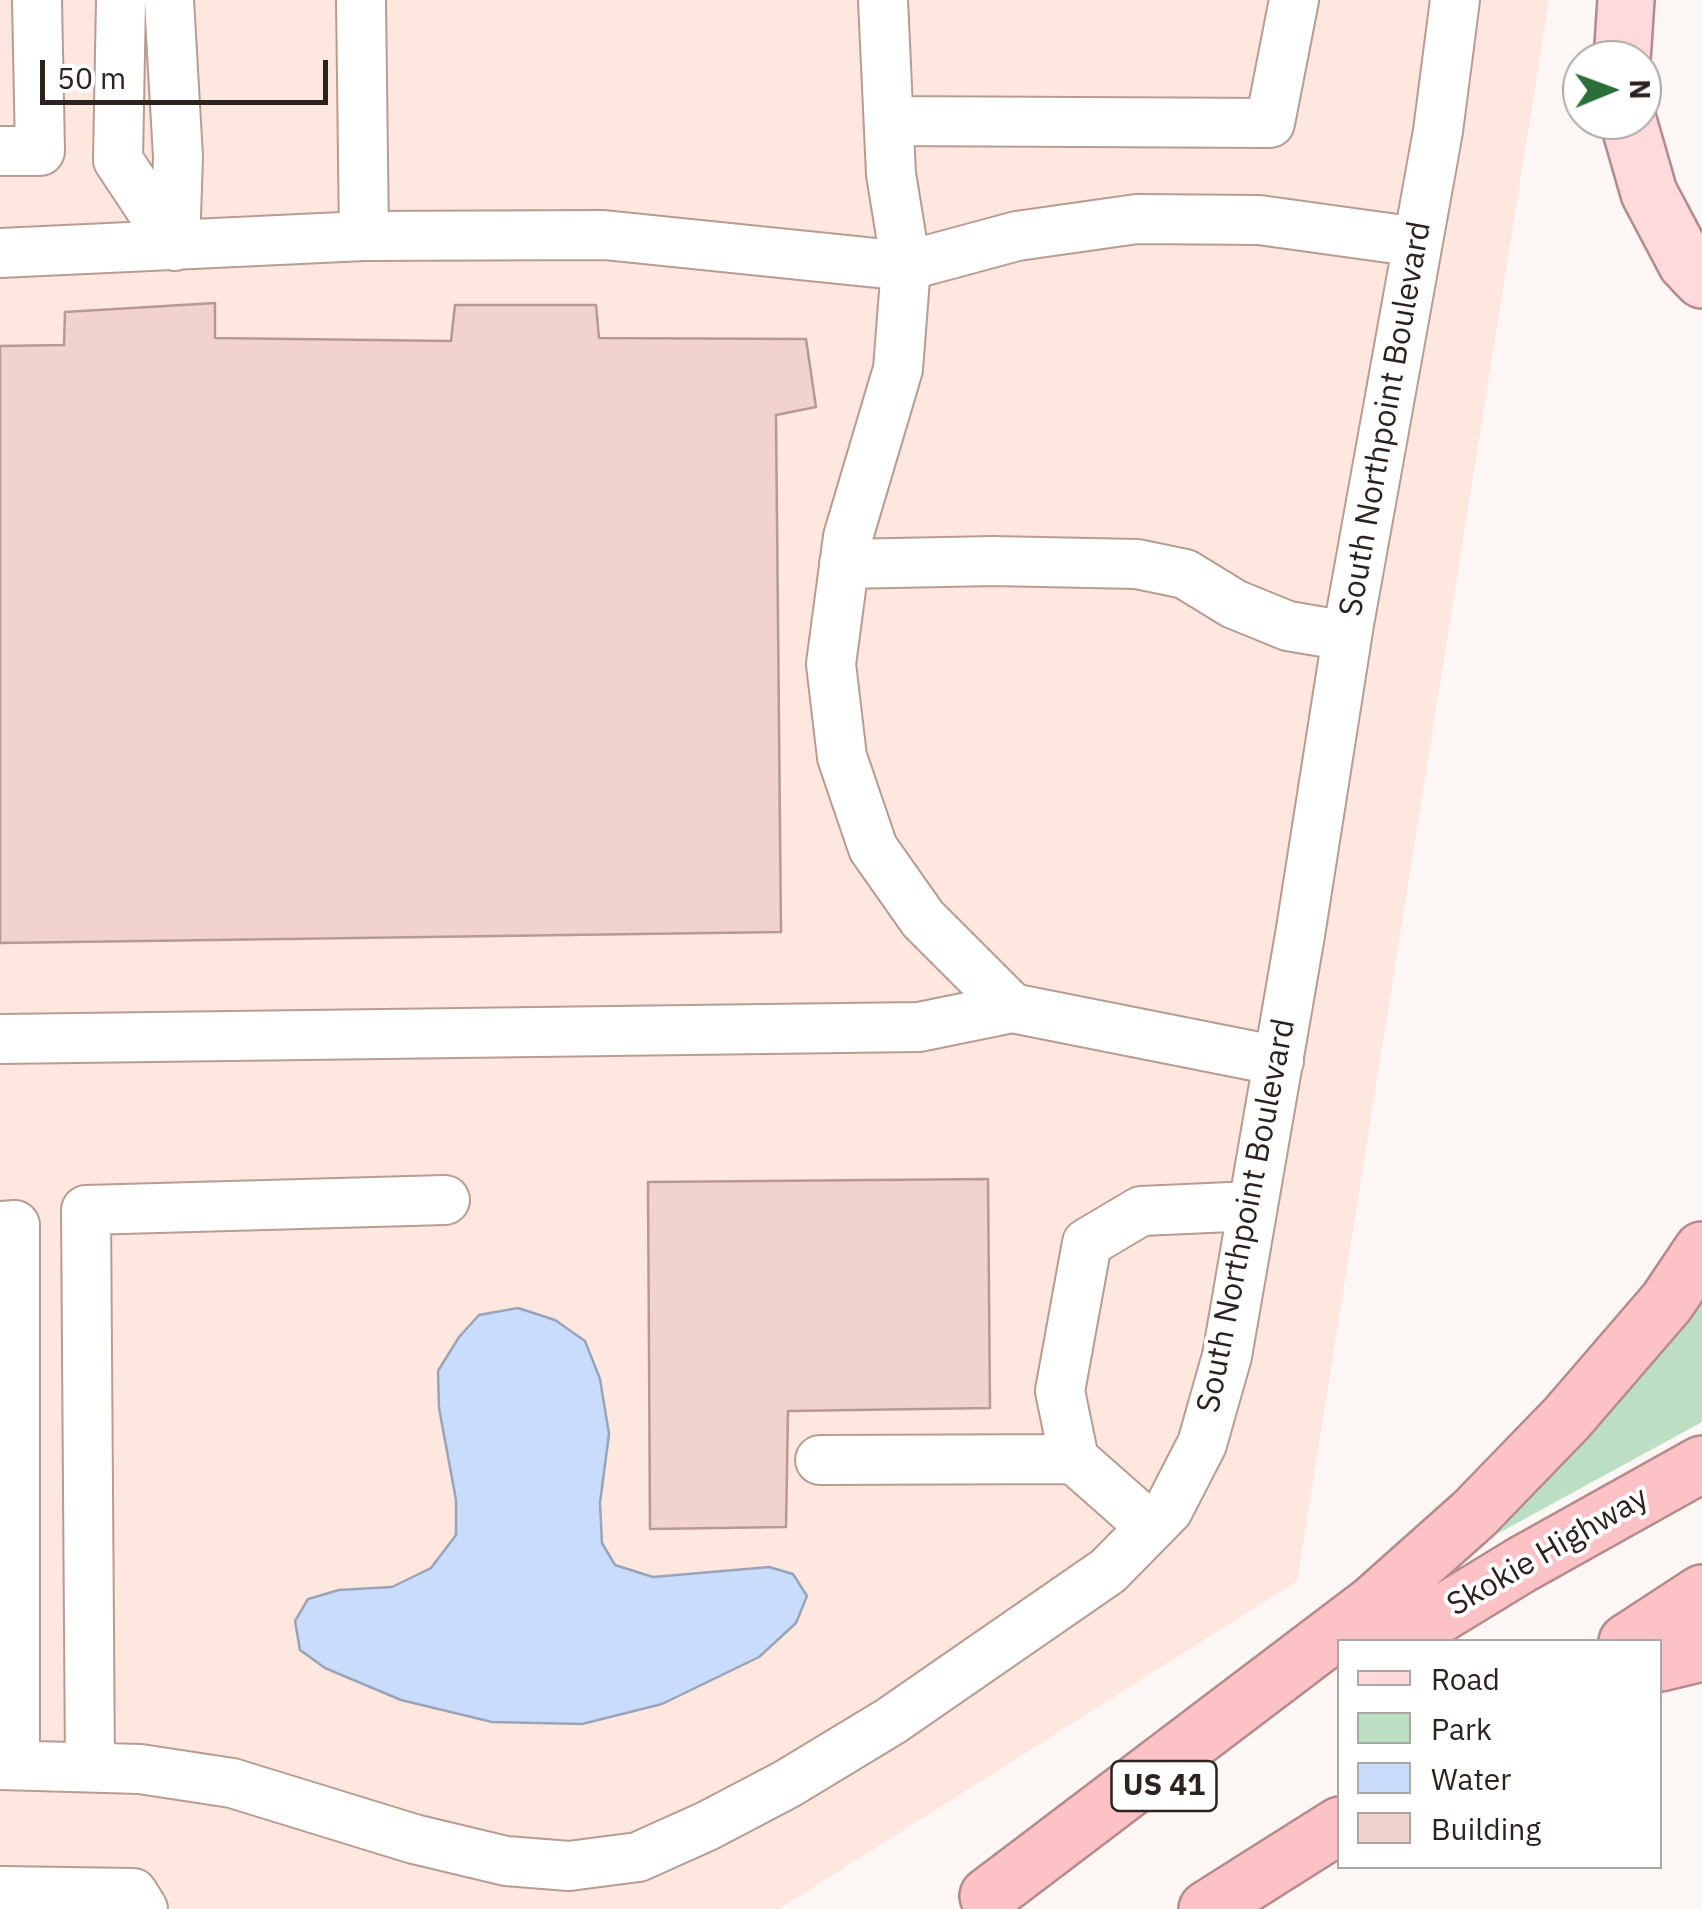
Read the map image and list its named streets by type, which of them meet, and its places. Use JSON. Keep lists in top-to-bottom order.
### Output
{
  "streets": {
    "highway": ["Skokie Highway", "US 41"],
    "street": ["South Northpoint Boulevard"]
  },
  "legend": [
    "Road",
    "Park",
    "Water",
    "Building"
  ],
  "scale_bar": "50 m",
  "north": "right"
}
